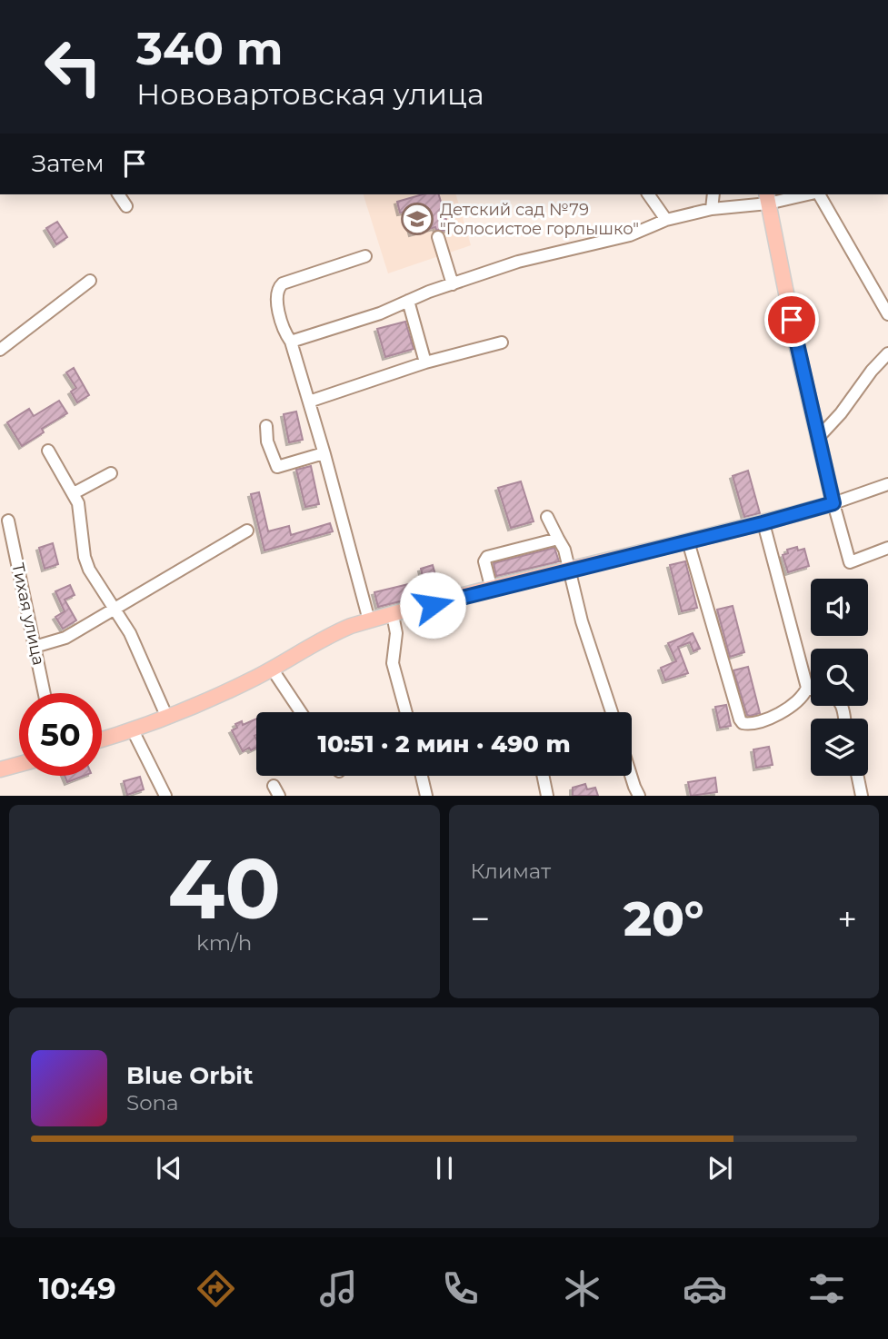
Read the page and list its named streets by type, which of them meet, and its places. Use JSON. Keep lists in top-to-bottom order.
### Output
{
  "streets": {
    "street": ["Тихая улица"]
  },
  "places": {
    "school or university": ["Детский сад №79 \"Голосистое горлышко\""]
  },
  "page": {
    "turn": ["340 m", "Нововартовская улица"],
    "then": "Затем",
    "limit": "50",
    "trip": "10:51 · 2 мин · 490 m",
    "tile": [
      ["40", "km/h"],
      "Климат"
    ],
    "heat": ["−", "20°", "+"],
    "song": ["Blue Orbit", "Sona"],
    "tabs": "10:49"
  }
}
